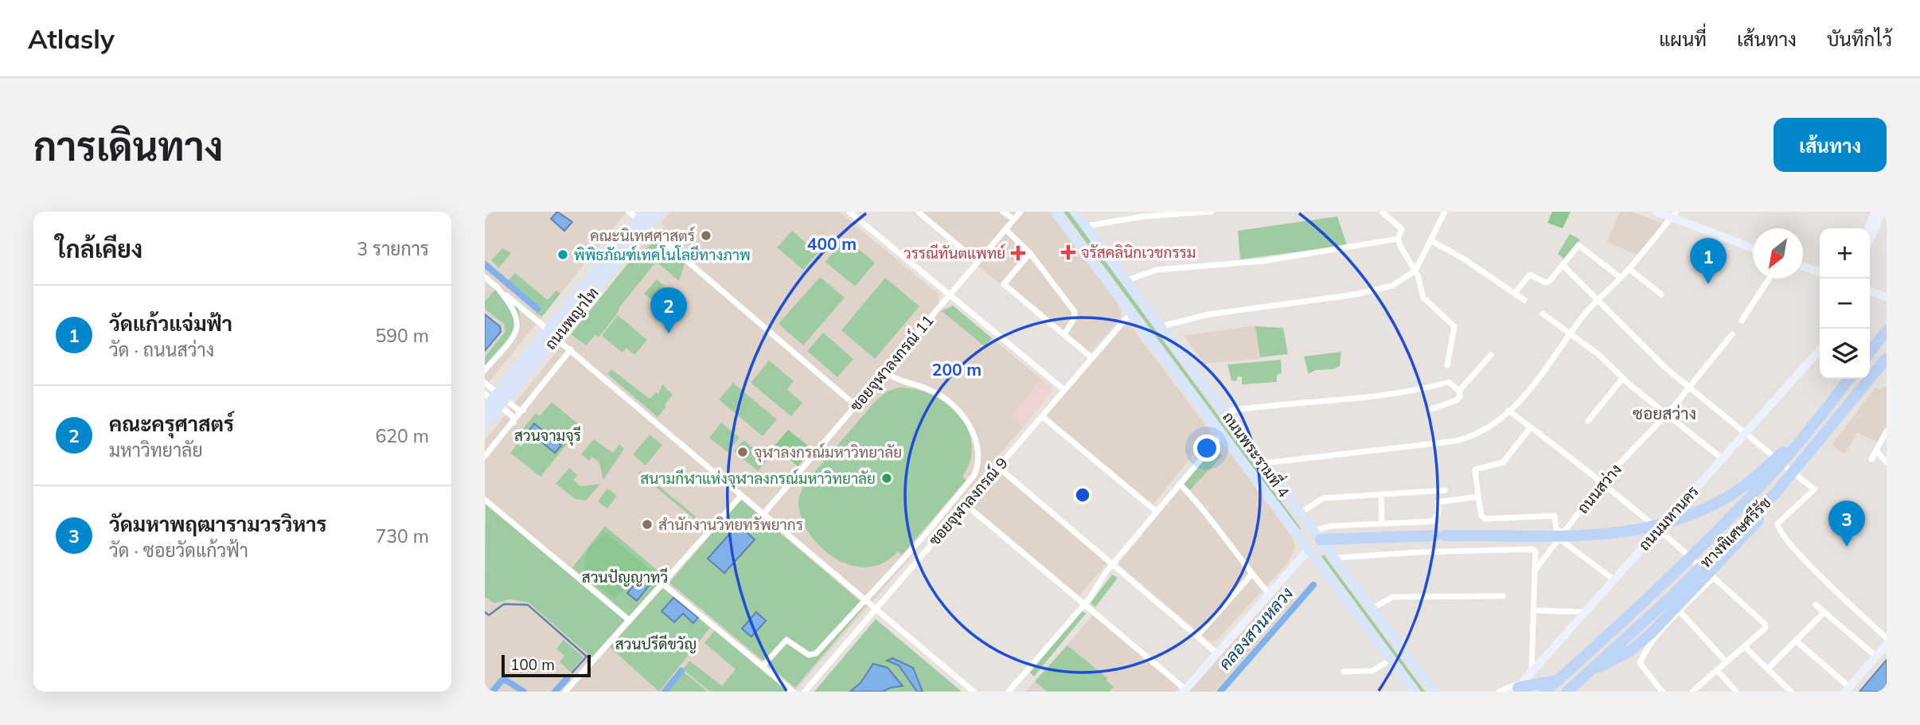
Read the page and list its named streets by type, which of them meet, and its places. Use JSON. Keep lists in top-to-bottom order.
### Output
{
  "streets": {
    "highway": ["ทางพิเศษศรีรัช"],
    "main road": ["ถนนพญาไท", "ถนนพระรามที่ 4", "ถนนมหานคร"],
    "street": ["ซอยจุฬาลงกรณ์ 11", "ถนนสว่าง", "ซอยจุฬาลงกรณ์ 9"]
  },
  "crossings": [
    ["ถนนพระรามที่ 4", "ซอยจุฬาลงกรณ์ 9"]
  ],
  "districts": ["ซอยสว่าง"],
  "water": ["คลองสวนหลวง"],
  "parks": ["สวนจามจุรี", "สวนปัญญาทวี", "สวนปรีดีขวัญ"],
  "places": {
    "other": [
      "คณะนิเทศศาสตร์",
      "พิพิธภัณฑ์เทคโนโลยีทางภาพ",
      "จุฬาลงกรณ์มหาวิทยาลัย",
      "สนามกีฬาแห่งจุฬาลงกรณ์มหาวิทยาลัย",
      "สำนักงานวิทยทรัพยากร"
    ],
    "health": ["จรัสคลินิกเวชกรรม", "วรรณีทันตแพทย์"]
  },
  "scale_bar": "100 m",
  "north": "bottom left",
  "page": {
    "header": "Atlasly",
    "nav": ["แผนที่", "เส้นทาง", "บันทึกไว้"],
    "buttons": "เส้นทาง",
    "title": "การเดินทาง",
    "heading": ["ใกล้เคียง", "3 รายการ"],
    "map_buttons": ["+", "−"],
    "pins": ["1", "2", "3"],
    "list": [
      {
        "mark": "1",
        "name": "วัดแก้วแจ่มฟ้า",
        "note": "วัด · ถนนสว่าง",
        "value": "590 m"
      },
      {
        "mark": "2",
        "name": "คณะครุศาสตร์",
        "note": "มหาวิทยาลัย",
        "value": "620 m"
      },
      {
        "mark": "3",
        "name": "วัดมหาพฤฒารามวรวิหาร",
        "note": "วัด · ซอยวัดแก้วฟ้า",
        "value": "730 m"
      }
    ],
    "scale": "100 m"
  },
  "rings": ["400 m", "200 m"]
}
